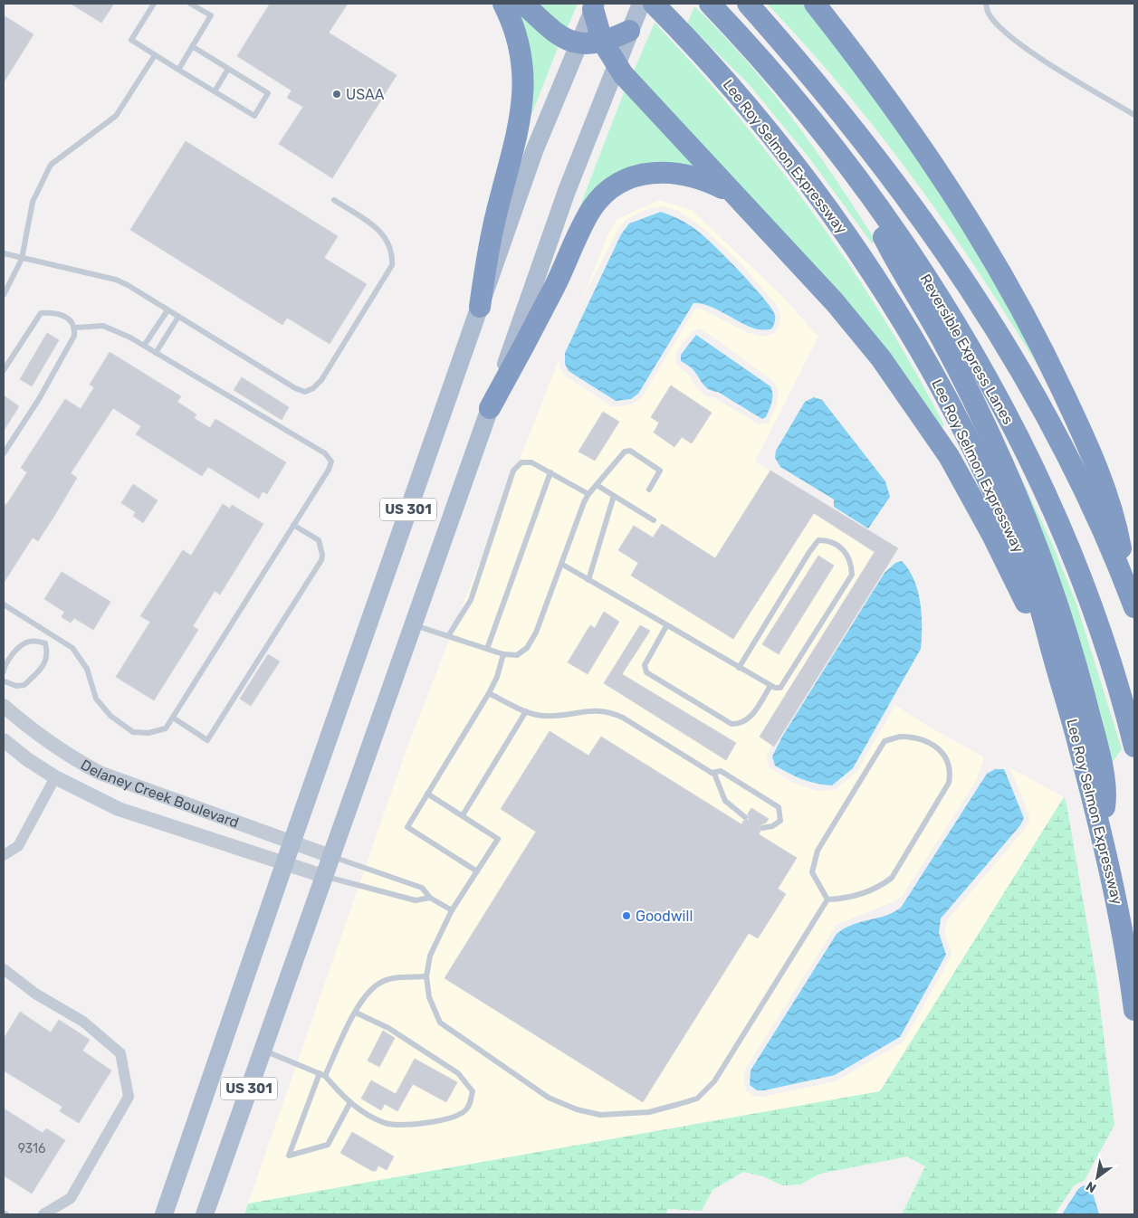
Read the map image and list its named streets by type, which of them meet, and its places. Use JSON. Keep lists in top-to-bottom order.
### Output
{
  "streets": {
    "highway": ["Lee Roy Selmon Expressway", "Reversible Express Lanes"],
    "main road": ["US 301"],
    "street": ["Delaney Creek Boulevard"]
  },
  "crossings": [
    ["US 301", "Delaney Creek Boulevard"]
  ],
  "places": ["USAA", "Goodwill"],
  "house_numbers": ["9316"],
  "north": "bottom left"
}
